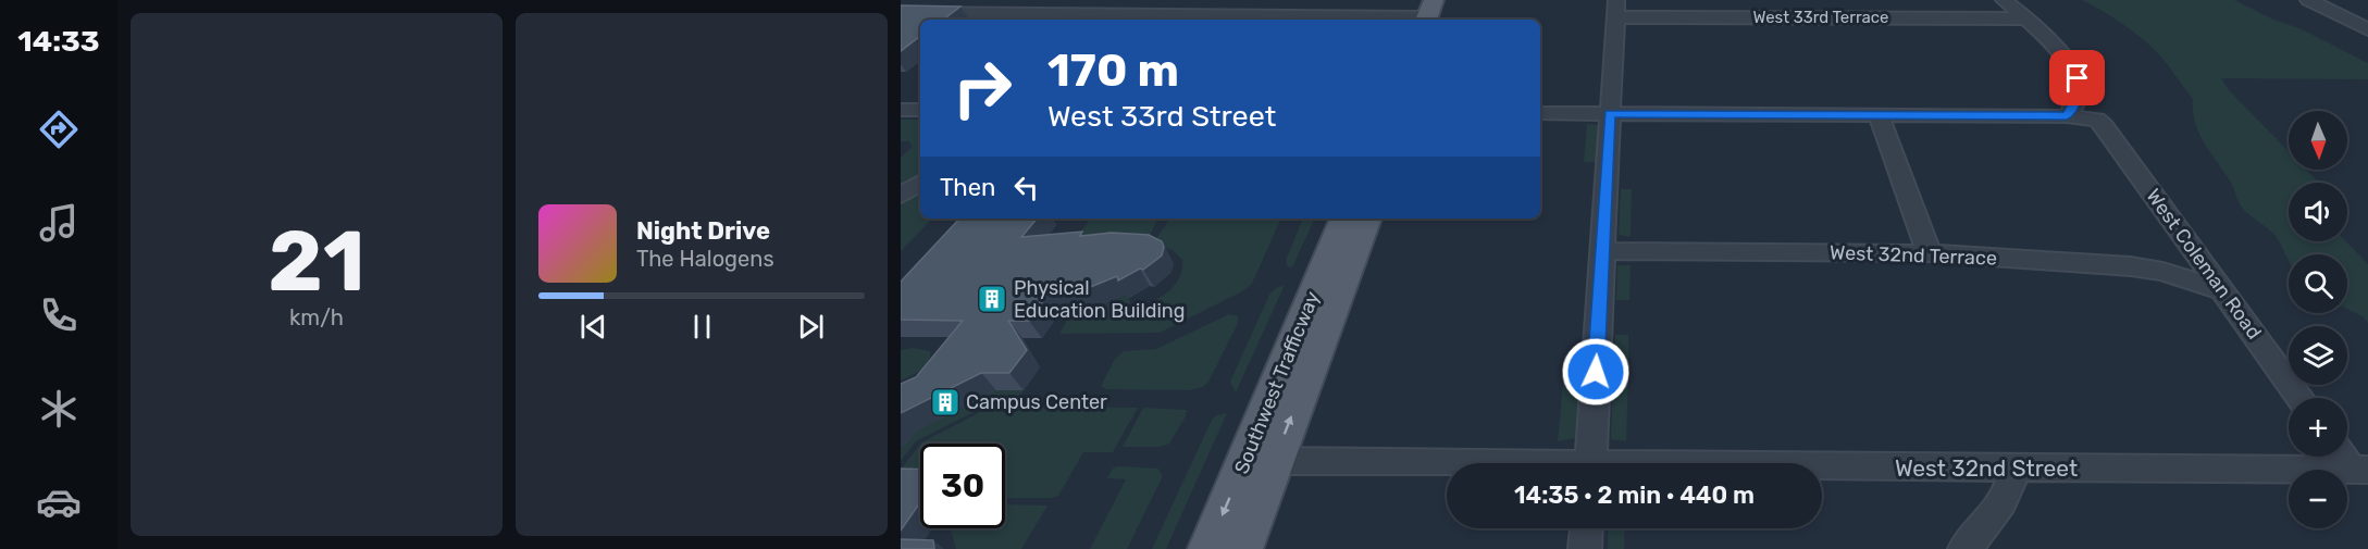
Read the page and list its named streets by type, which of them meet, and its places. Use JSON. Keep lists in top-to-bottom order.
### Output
{
  "streets": {
    "main road": ["Southwest Trafficway"],
    "street": [
      "West 33rd Terrace",
      "West 32nd Terrace",
      "West Coleman Road",
      "West 32nd Street"
    ]
  },
  "crossings": [
    ["West 32nd Terrace", "West Coleman Road"],
    ["Southwest Trafficway", "West 32nd Street"]
  ],
  "places": {
    "building": ["Physical Education Building", "Campus Center"]
  },
  "north": "bottom",
  "page": {
    "tabs": "14:33",
    "tile": ["21", "km/h"],
    "turn": ["170 m", "West 33rd Street"],
    "map_buttons": ["+", "−"],
    "then": "Then",
    "song": ["Night Drive", "The Halogens"],
    "limit": "30",
    "trip": "14:35 · 2 min · 440 m"
  }
}
